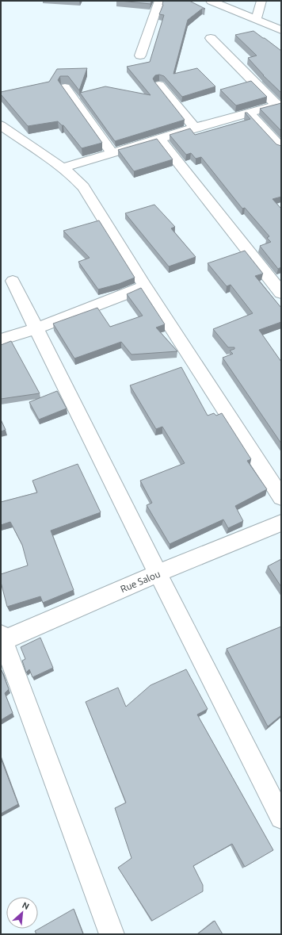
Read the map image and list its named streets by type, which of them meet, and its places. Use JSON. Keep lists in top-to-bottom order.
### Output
{
  "streets": {
    "street": ["Rue Salou"]
  },
  "north": "top right"
}
